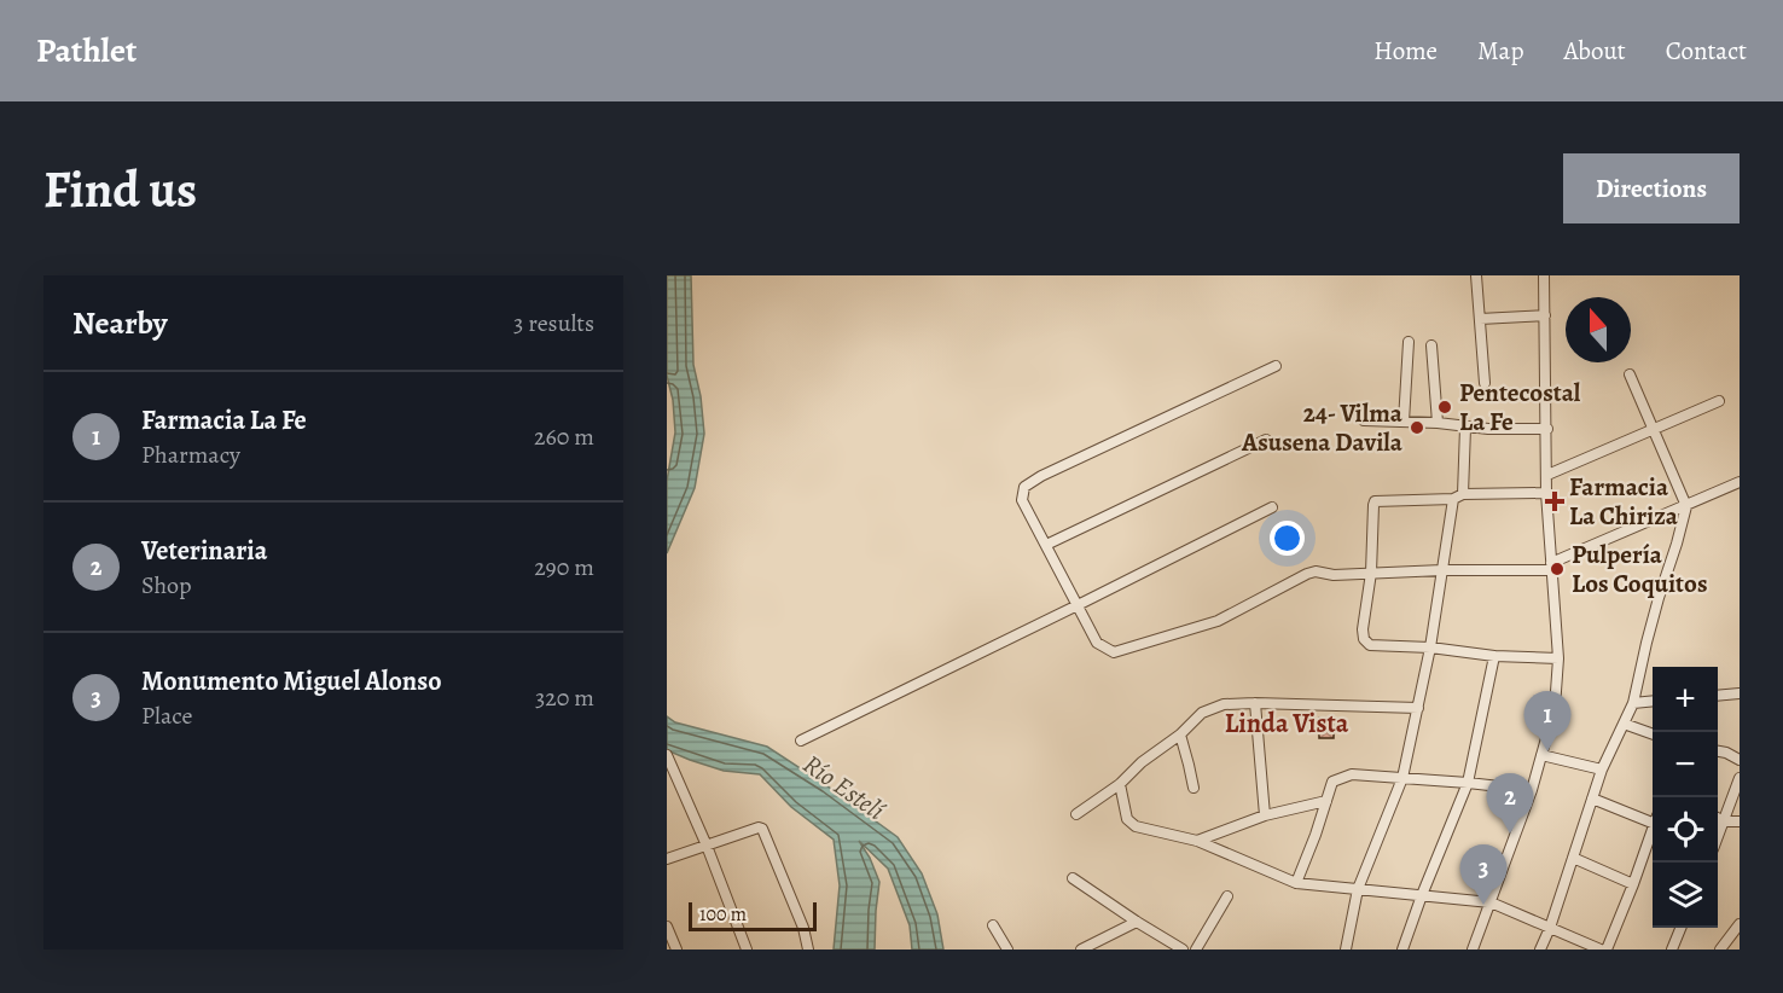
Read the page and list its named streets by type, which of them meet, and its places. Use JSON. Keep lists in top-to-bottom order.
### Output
{
  "districts": ["Linda Vista"],
  "water": ["Río Estelí"],
  "places": {
    "other": ["Pentecostal La Fe", "24- Vilma Asusena Davila", "Pulpería Los Coquitos"],
    "health": ["Farmacia La Chiriza"]
  },
  "scale_bar": "100 m",
  "north": "top",
  "page": {
    "header": "Pathlet",
    "nav": [
      "Home",
      "Map",
      "About",
      "Contact"
    ],
    "buttons": "Directions",
    "title": "Find us",
    "heading": ["Nearby", "3 results"],
    "list": [
      {
        "mark": "1",
        "name": "Farmacia La Fe",
        "note": "Pharmacy",
        "value": "260 m"
      },
      {
        "mark": "2",
        "name": "Veterinaria",
        "note": "Shop",
        "value": "290 m"
      },
      {
        "mark": "3",
        "name": "Monumento Miguel Alonso",
        "note": "Place",
        "value": "320 m"
      }
    ],
    "map_buttons": ["+", "−"],
    "pins": ["1", "2", "3"],
    "scale": "100 m"
  }
}
